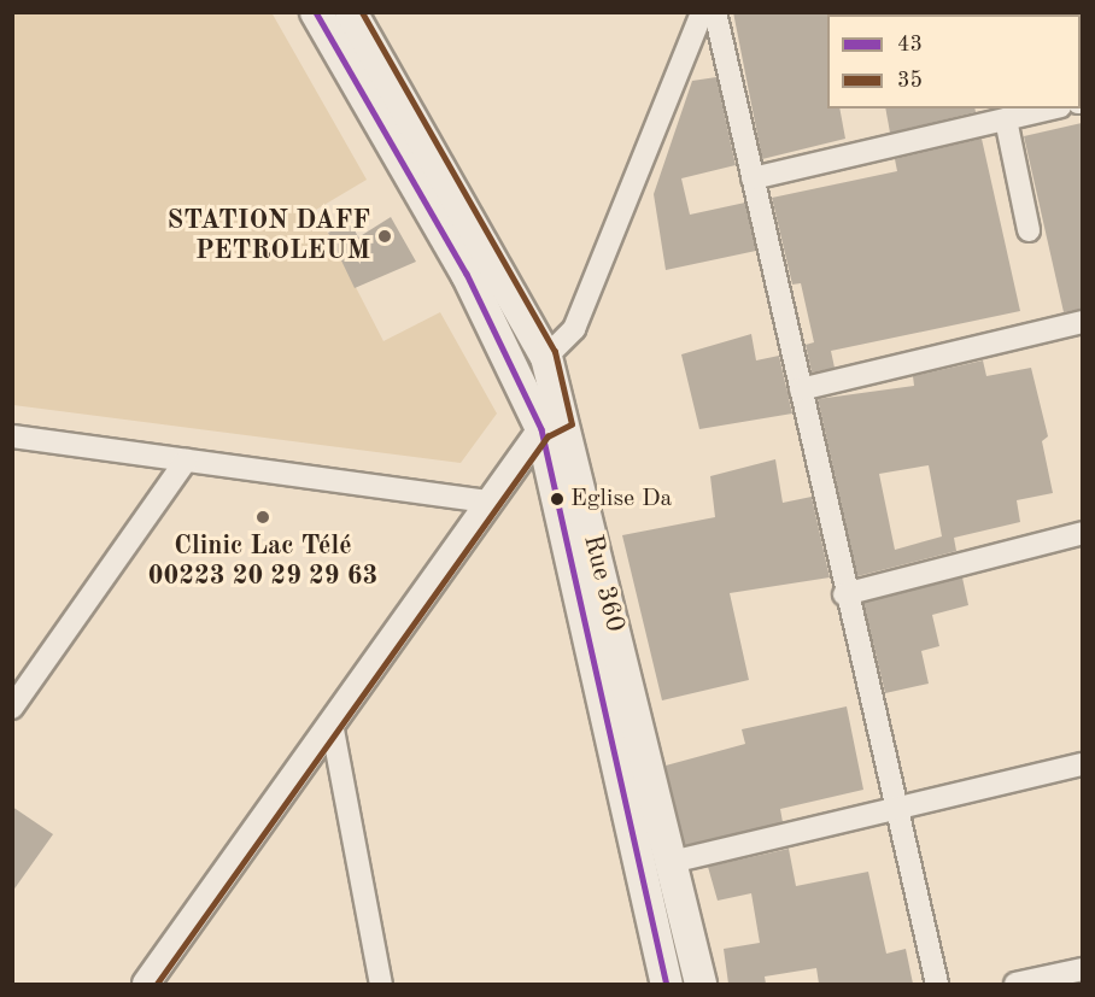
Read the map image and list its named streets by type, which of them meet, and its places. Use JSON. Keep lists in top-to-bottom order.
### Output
{
  "streets": {
    "main road": ["Rue 360"]
  },
  "places": ["STATION DAFF PETROLEUM", "Eglise Da", "Clinic Lac Télé 00223 20 29 29 63"],
  "lines": ["transit line 43", "transit line 35"],
  "legend": ["43", "35"]
}
